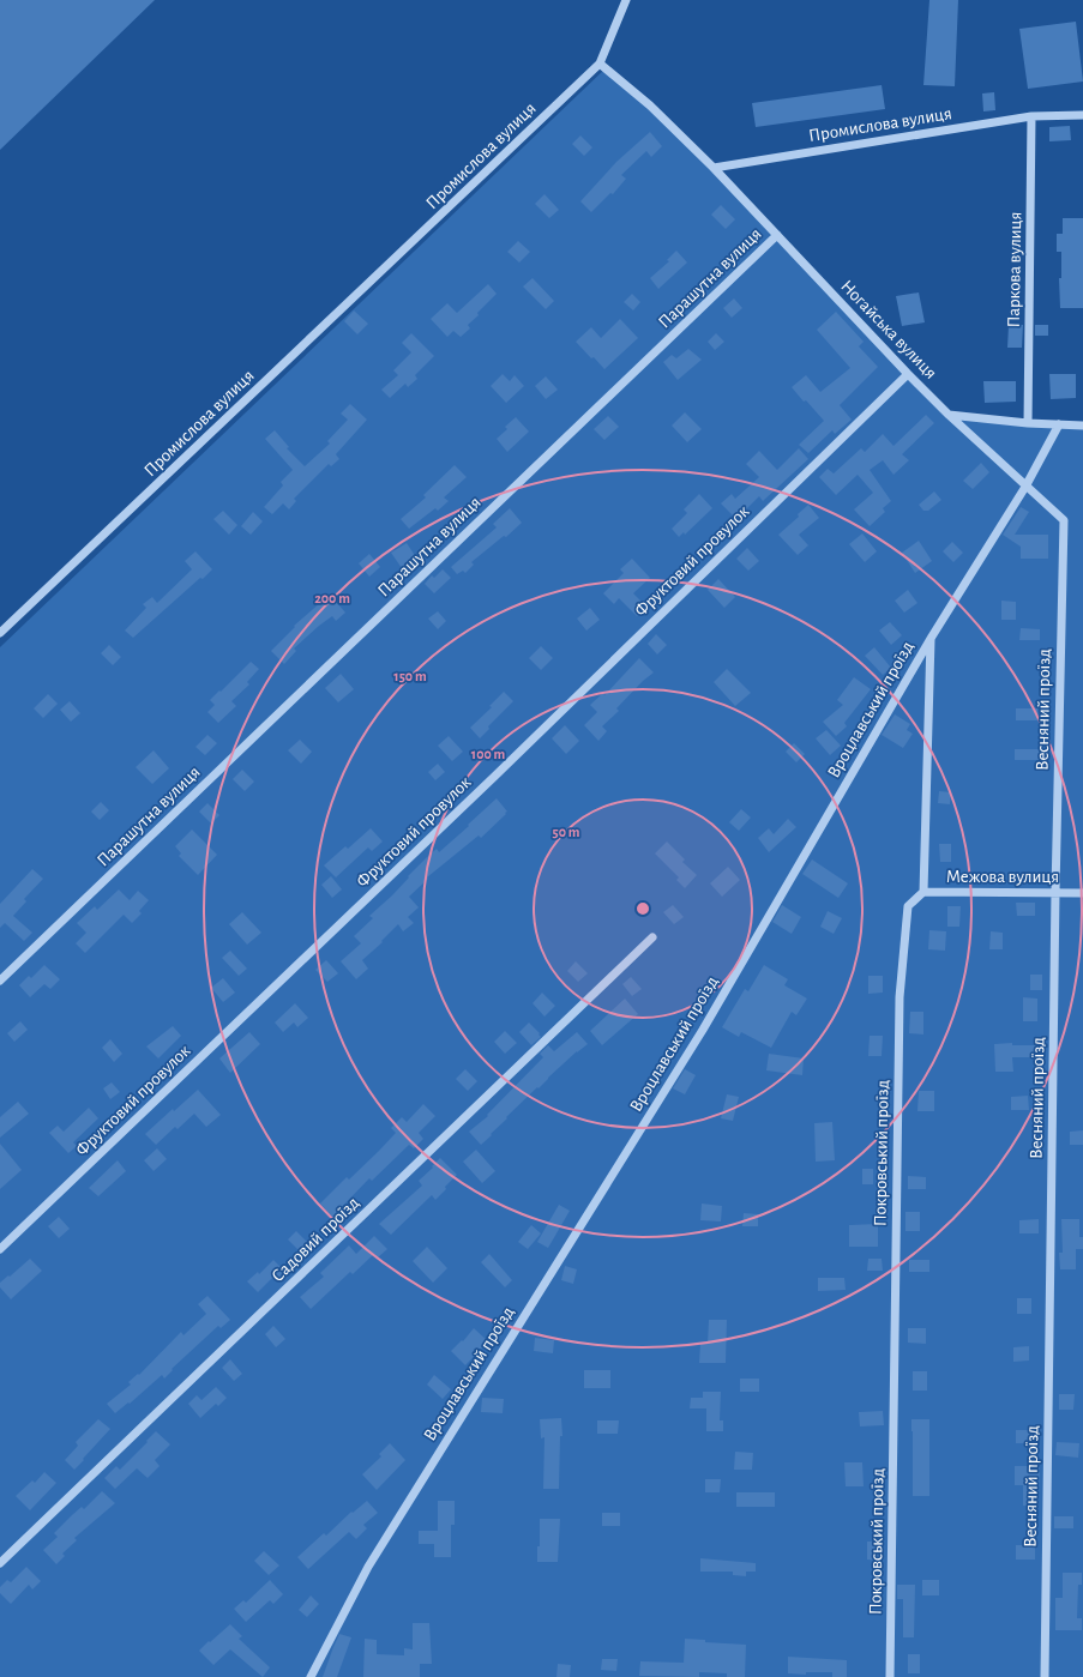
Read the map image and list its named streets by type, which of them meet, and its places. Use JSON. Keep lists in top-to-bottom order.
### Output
{
  "streets": {
    "street": [
      "Промислова вулиця",
      "Паркова вулиця",
      "Парашутна вулиця",
      "Ногайська вулиця",
      "Фруктовий провулок",
      "Вроцлавський проїзд",
      "Весняний проїзд",
      "Межова вулиця",
      "Покровський проїзд",
      "Садовий проїзд"
    ]
  },
  "crossings": [
    ["Промислова вулиця", "Паркова вулиця"],
    ["Промислова вулиця", "Ногайська вулиця"],
    ["Парашутна вулиця", "Ногайська вулиця"],
    ["Ногайська вулиця", "Фруктовий провулок"],
    ["Ногайська вулиця", "Вроцлавський проїзд"],
    ["Ногайська вулиця", "Весняний проїзд"],
    ["Весняний проїзд", "Межова вулиця"],
    ["Межова вулиця", "Покровський проїзд"]
  ],
  "rings": [
    "200 m",
    "150 m",
    "100 m",
    "50 m"
  ]
}
